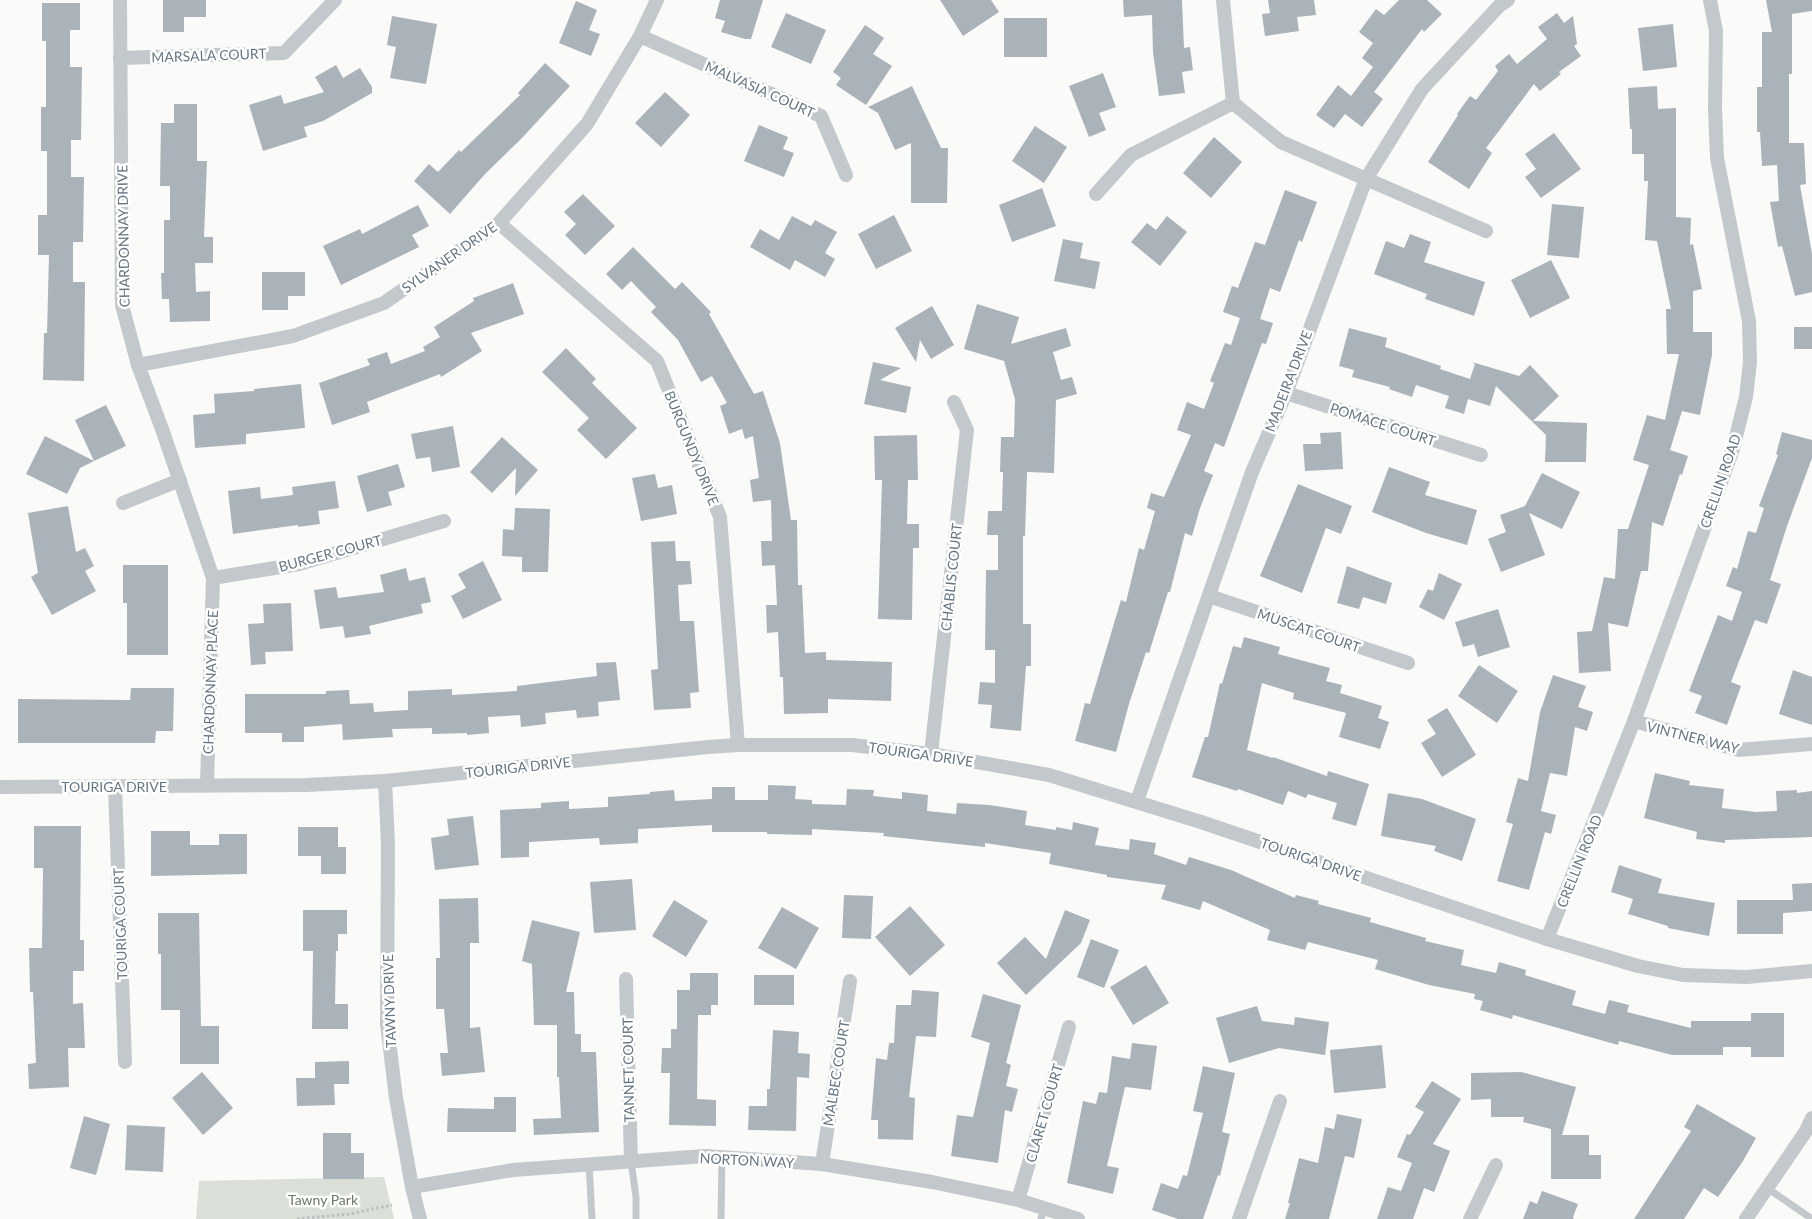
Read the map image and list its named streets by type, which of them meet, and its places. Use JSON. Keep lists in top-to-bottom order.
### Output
{
  "streets": {
    "street": [
      "MARSALA COURT",
      "MALVASIA COURT",
      "CHARDONNAY DRIVE",
      "SYLVANER DRIVE",
      "MADEIRA DRIVE",
      "POMACE COURT",
      "BURGUNDY DRIVE",
      "CRELLIN ROAD",
      "BURGER COURT",
      "CHABLIS COURT",
      "MUSCAT COURT",
      "CHARDONNAY PLACE",
      "VINTNER WAY",
      "TOURIGA DRIVE",
      "TOURIGA COURT",
      "TAWNY DRIVE",
      "TANNET COURT",
      "MALBEC COURT",
      "CLARET COURT",
      "NORTON WAY"
    ]
  },
  "crossings": [
    ["MARSALA COURT", "CHARDONNAY DRIVE"],
    ["MALVASIA COURT", "SYLVANER DRIVE"],
    ["CHARDONNAY DRIVE", "SYLVANER DRIVE"],
    ["CHARDONNAY DRIVE", "BURGER COURT"],
    ["CHARDONNAY DRIVE", "CHARDONNAY PLACE"],
    ["SYLVANER DRIVE", "BURGUNDY DRIVE"],
    ["MADEIRA DRIVE", "POMACE COURT"],
    ["MADEIRA DRIVE", "MUSCAT COURT"],
    ["MADEIRA DRIVE", "TOURIGA DRIVE"],
    ["BURGUNDY DRIVE", "TOURIGA DRIVE"],
    ["CRELLIN ROAD", "VINTNER WAY"],
    ["CRELLIN ROAD", "TOURIGA DRIVE"],
    ["BURGER COURT", "CHARDONNAY PLACE"],
    ["CHABLIS COURT", "TOURIGA DRIVE"],
    ["CHARDONNAY PLACE", "TOURIGA DRIVE"],
    ["TOURIGA DRIVE", "TOURIGA COURT"],
    ["TOURIGA DRIVE", "TAWNY DRIVE"],
    ["TAWNY DRIVE", "NORTON WAY"],
    ["TANNET COURT", "NORTON WAY"],
    ["MALBEC COURT", "NORTON WAY"],
    ["CLARET COURT", "NORTON WAY"]
  ],
  "parks": ["Tawny Park"]
}
